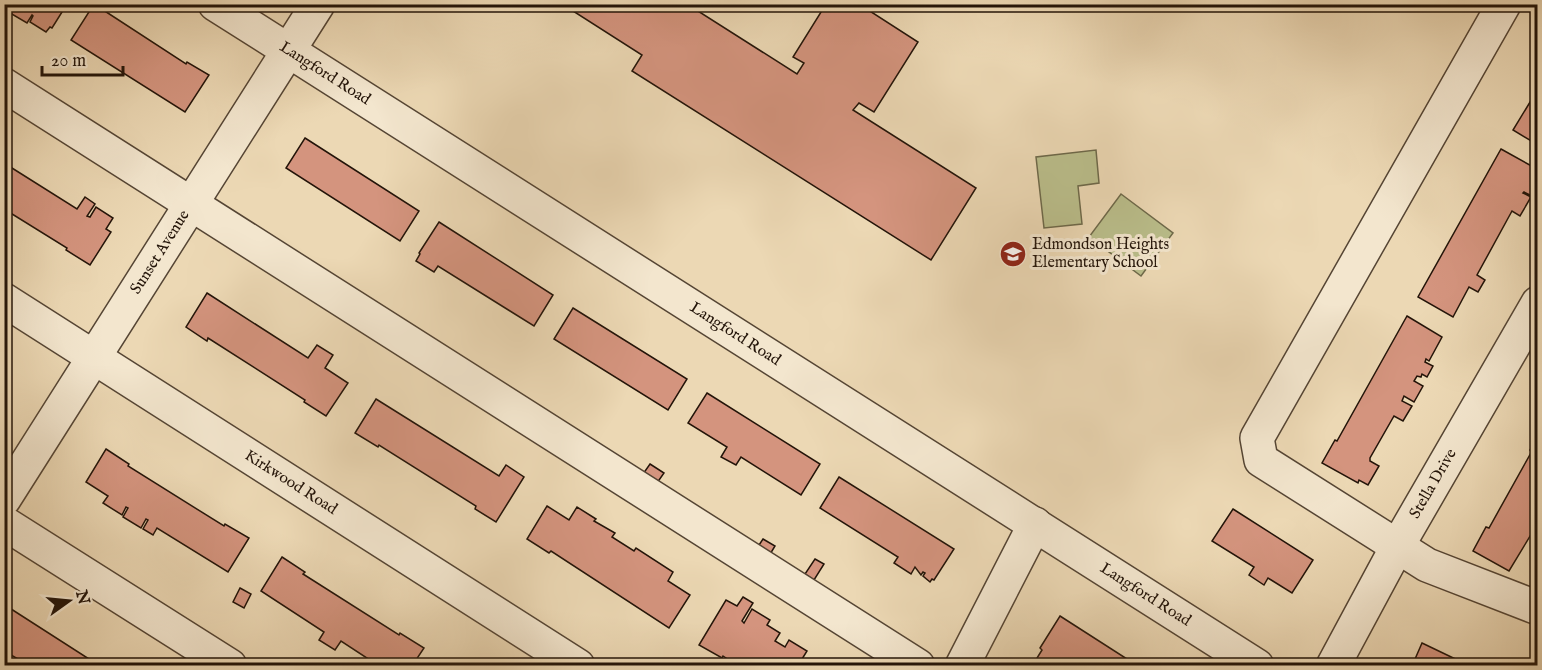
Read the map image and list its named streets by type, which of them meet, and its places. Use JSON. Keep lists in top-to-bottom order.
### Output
{
  "streets": {
    "street": [
      "Langford Road",
      "Sunset Avenue",
      "Kirkwood Road",
      "Stella Drive"
    ]
  },
  "crossings": [
    ["Langford Road", "Sunset Avenue"],
    ["Sunset Avenue", "Kirkwood Road"]
  ],
  "places": {
    "school or university": ["Edmondson Heights Elementary School"]
  },
  "scale_bar": "20 m",
  "north": "right"
}
